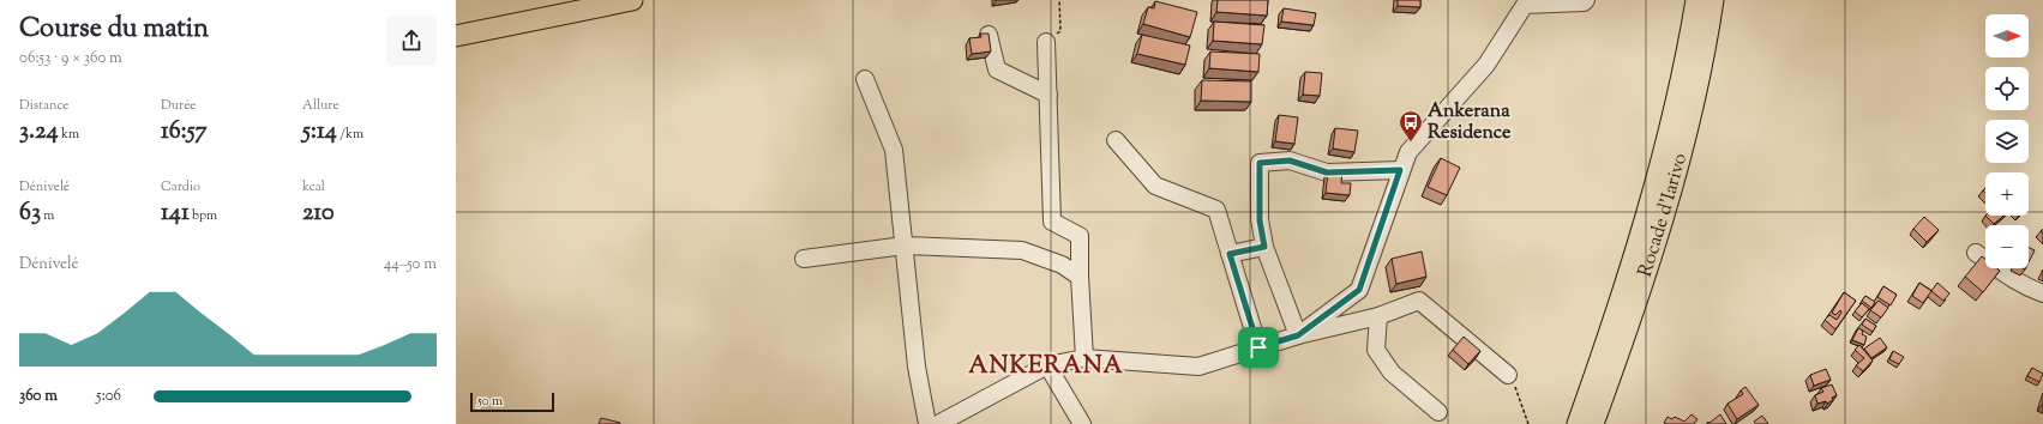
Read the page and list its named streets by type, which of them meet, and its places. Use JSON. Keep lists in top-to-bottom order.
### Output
{
  "streets": {
    "main road": ["Rocade d'Iarivo"]
  },
  "districts": ["ANKERANA"],
  "places": {
    "bus stop": ["Ankerana Residence"]
  },
  "scale_bar": "50 m",
  "north": "right",
  "page": {
    "heading": ["Course du matin", "06:53 · 9 × 360 m"],
    "map_buttons": ["+", "−"],
    "stats": [
      ["Distance", "3.24 km"],
      ["Durée", "16:57"],
      ["Allure", "5:14 /km"],
      ["Dénivelé", "63 m"],
      ["Cardio", "141 bpm"],
      ["kcal", "210"]
    ],
    "chart": ["Dénivelé", "44–50 m"],
    "list": [
      {
        "name": "360 m",
        "note": "5:06"
      }
    ],
    "scale": "50 m"
  }
}
